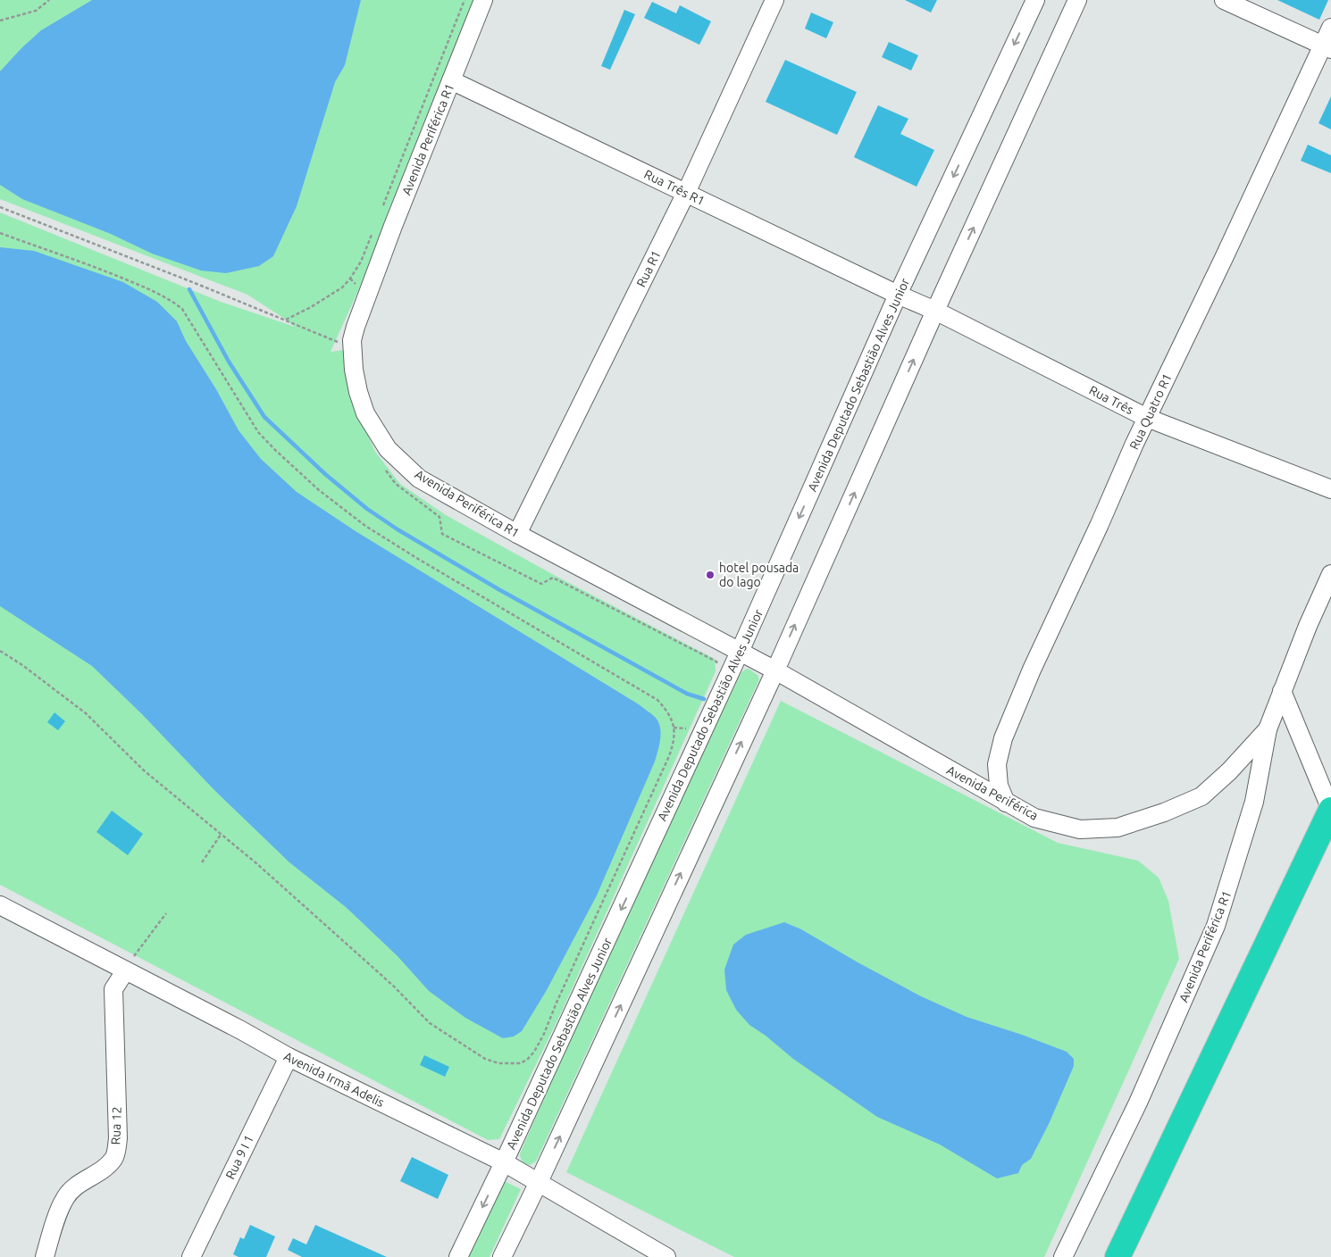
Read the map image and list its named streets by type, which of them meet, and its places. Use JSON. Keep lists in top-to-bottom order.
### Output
{
  "streets": {
    "street": [
      "Avenida Periférica R1",
      "Rua Três R1",
      "Rua R1",
      "Avenida Deputado Sebastião Alves Junior",
      "Rua Três",
      "Rua Quatro R1",
      "Avenida Periférica",
      "Avenida Irmã Adelis",
      "Rua 12",
      "Rua 9 I 1"
    ]
  },
  "crossings": [
    ["Avenida Periférica R1", "Rua Três R1"],
    ["Avenida Periférica R1", "Rua R1"],
    ["Avenida Periférica R1", "Avenida Deputado Sebastião Alves Junior"],
    ["Avenida Periférica R1", "Avenida Periférica"],
    ["Rua Três R1", "Rua R1"],
    ["Rua Três R1", "Avenida Deputado Sebastião Alves Junior"],
    ["Rua Três R1", "Rua Três"],
    ["Avenida Deputado Sebastião Alves Junior", "Rua Três"],
    ["Avenida Deputado Sebastião Alves Junior", "Avenida Periférica"],
    ["Avenida Deputado Sebastião Alves Junior", "Avenida Irmã Adelis"],
    ["Rua Três", "Rua Quatro R1"],
    ["Rua Quatro R1", "Avenida Periférica"],
    ["Avenida Irmã Adelis", "Rua 12"],
    ["Avenida Irmã Adelis", "Rua 9 I 1"]
  ],
  "places": ["hotel pousada do lago"]
}
